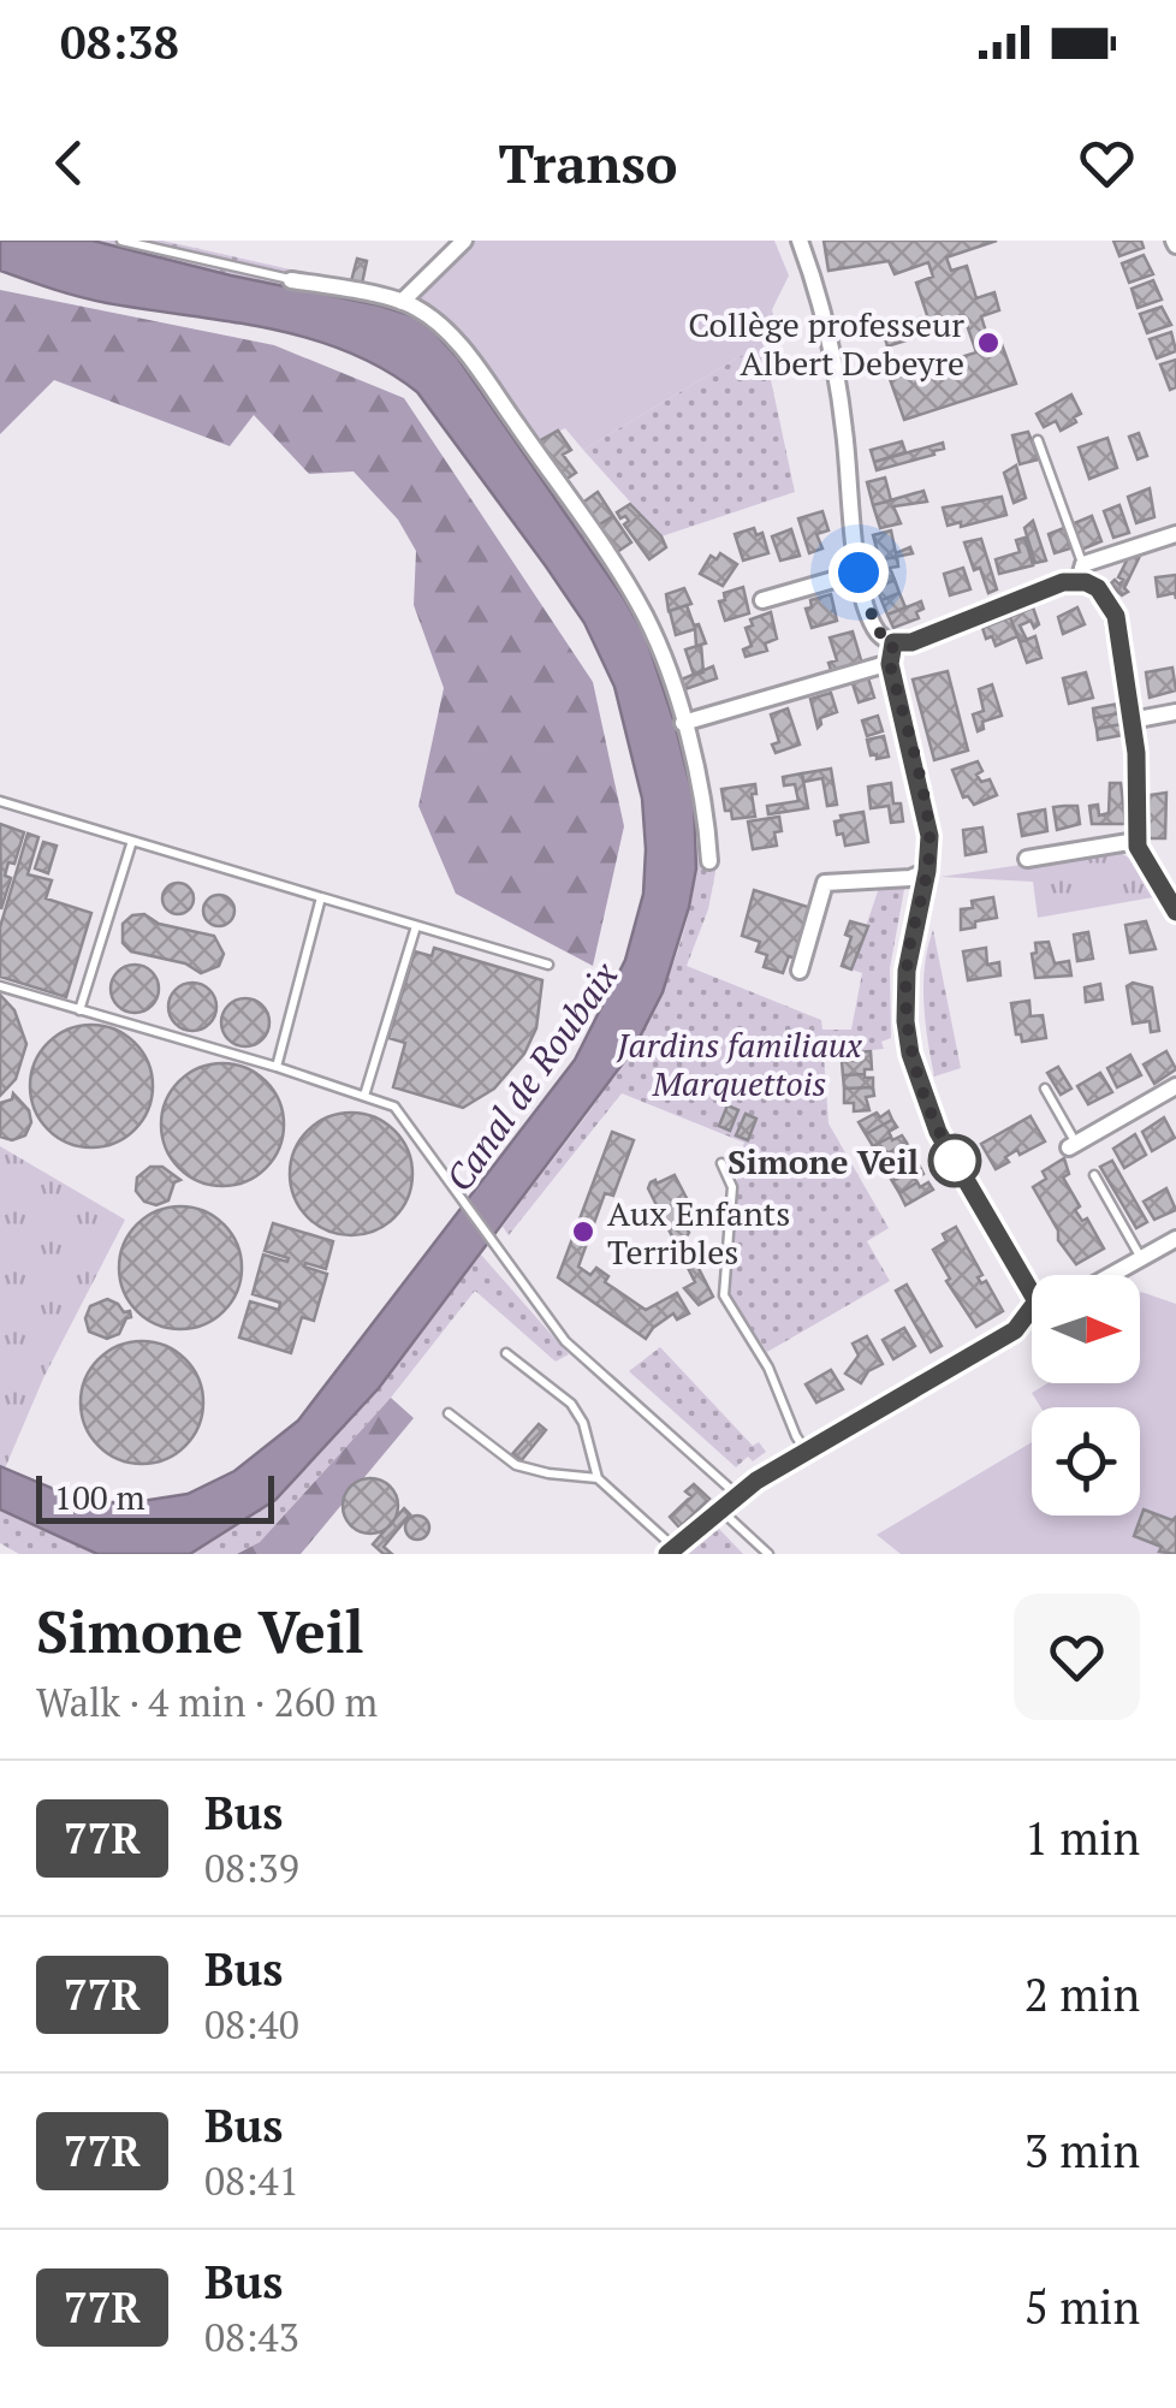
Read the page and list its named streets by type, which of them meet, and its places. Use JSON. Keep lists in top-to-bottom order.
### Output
{
  "water": ["Canal de Roubaix"],
  "parks": ["Jardins familiaux Marquettois"],
  "places": ["Collège professeur Albert Debeyre", "Simone Veil", "Aux Enfants Terribles"],
  "lines": ["bus line 77R"],
  "scale_bar": "100 m",
  "north": "right",
  "page": {
    "status": "08:38",
    "header": "Transo",
    "scale": "100 m",
    "heading": ["Simone Veil", "Walk · 4 min · 260 m"],
    "list": [
      {
        "mark": "77R",
        "name": "Bus",
        "note": "08:39",
        "value": "1 min"
      },
      {
        "mark": "77R",
        "name": "Bus",
        "note": "08:40",
        "value": "2 min"
      },
      {
        "mark": "77R",
        "name": "Bus",
        "note": "08:41",
        "value": "3 min"
      },
      {
        "mark": "77R",
        "name": "Bus",
        "note": "08:43",
        "value": "5 min"
      }
    ]
  }
}
